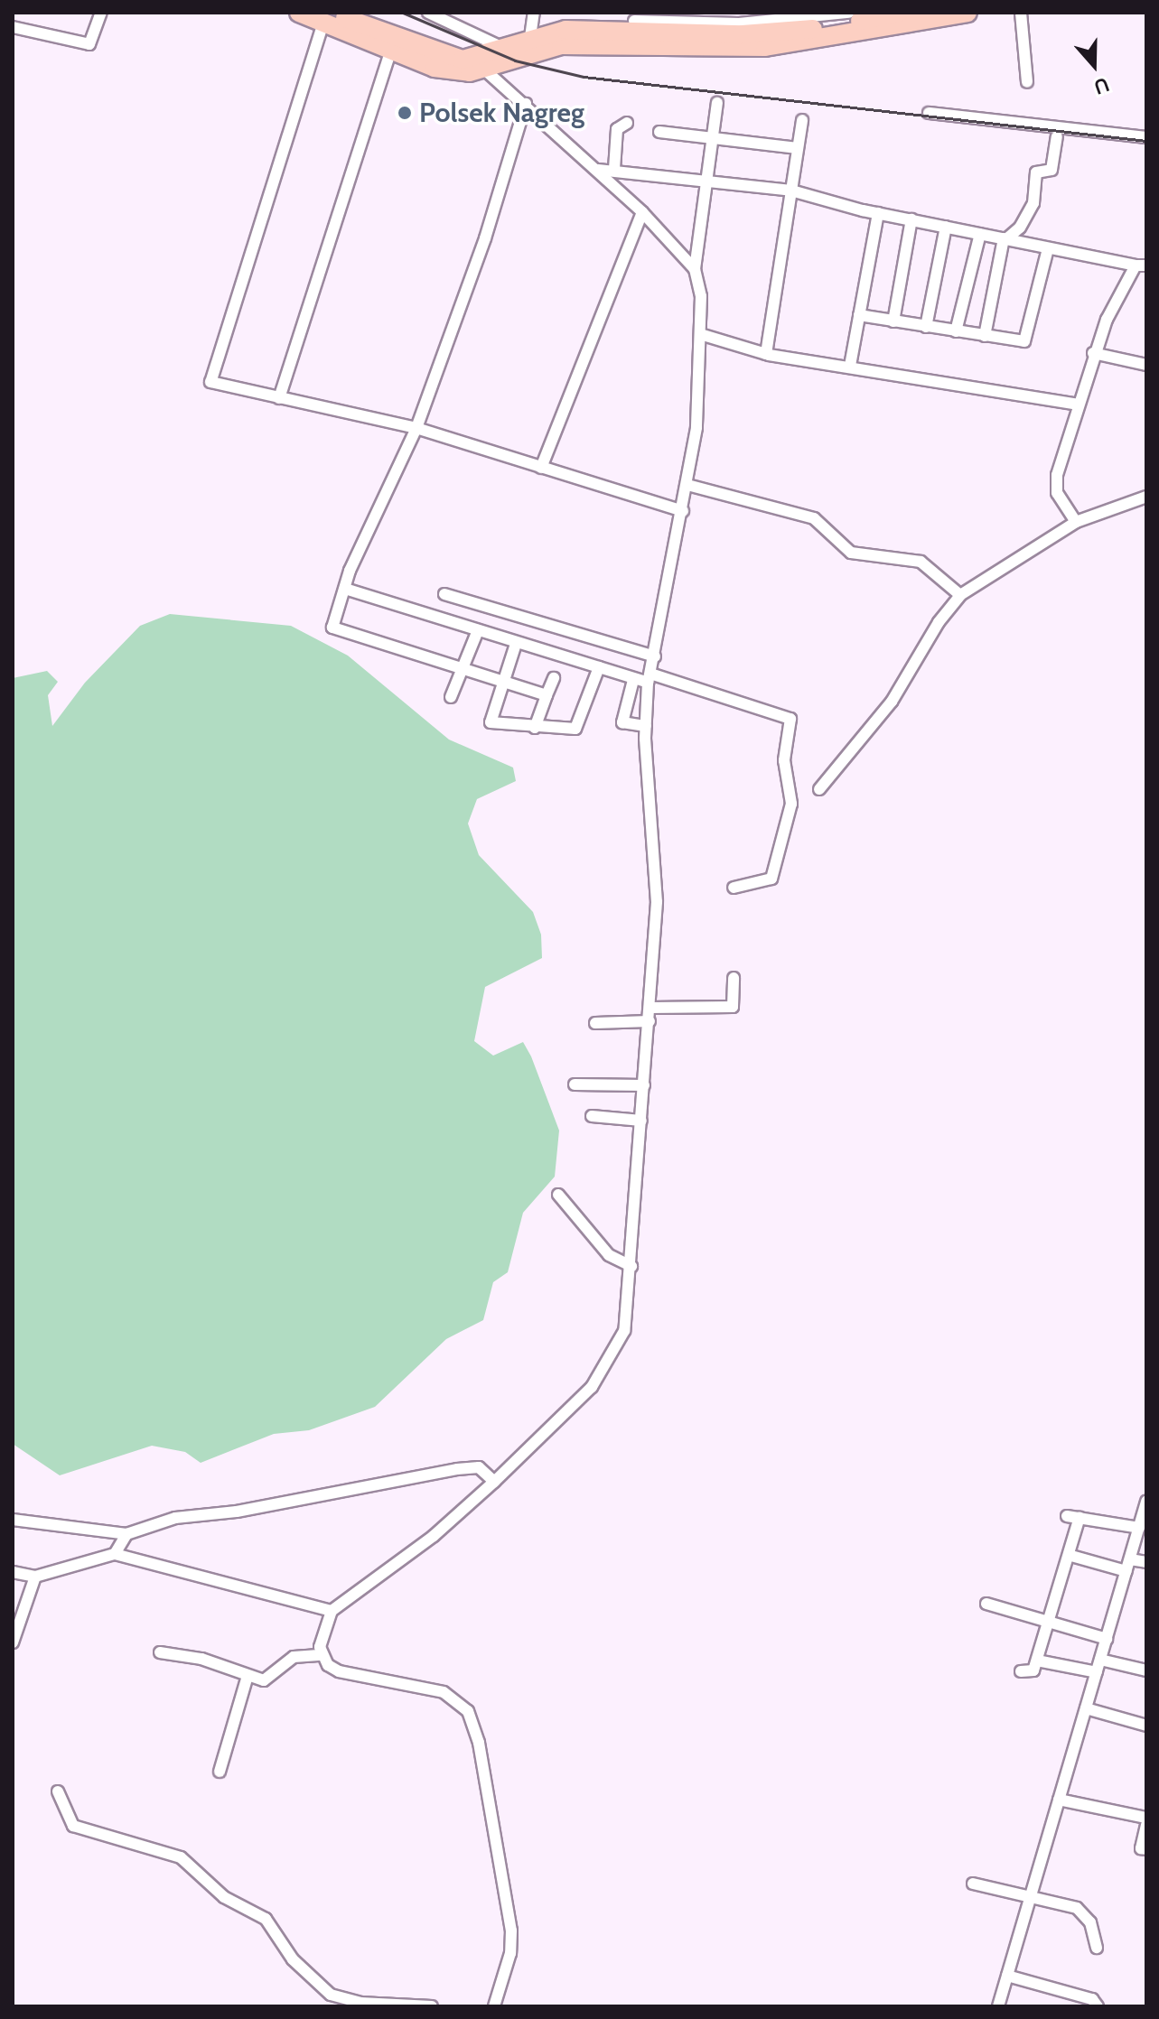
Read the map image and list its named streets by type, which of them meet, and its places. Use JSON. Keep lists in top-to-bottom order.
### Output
{
  "places": ["Polsek Nagreg"],
  "north": "bottom"
}
